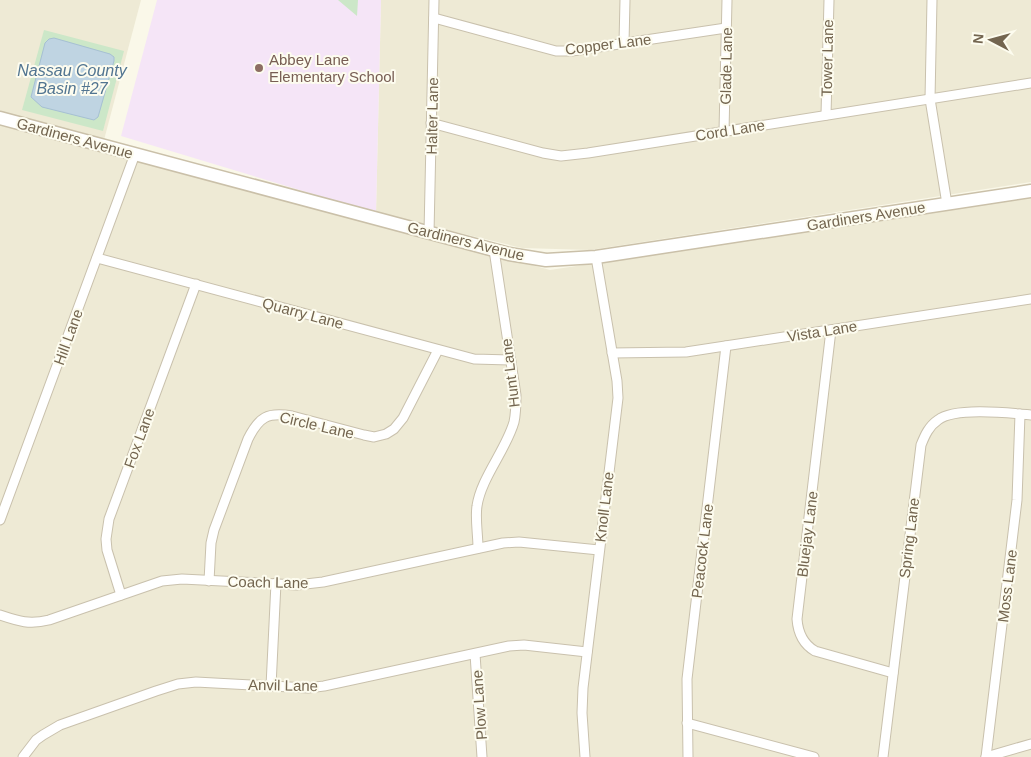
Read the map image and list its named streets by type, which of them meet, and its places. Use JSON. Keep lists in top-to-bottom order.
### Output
{
  "streets": {
    "main road": ["Gardiners Avenue"],
    "street": [
      "Copper Lane",
      "Tower Lane",
      "Glade Lane",
      "Halter Lane",
      "Cord Lane",
      "Quarry Lane",
      "Vista Lane",
      "Hill Lane",
      "Hunt Lane",
      "Circle Lane",
      "Fox Lane",
      "Knoll Lane",
      "Bluejay Lane",
      "Spring Lane",
      "Peacock Lane",
      "Coach Lane",
      "Moss Lane",
      "Anvil Lane",
      "Plow Lane"
    ]
  },
  "crossings": [
    ["Copper Lane", "Glade Lane"],
    ["Copper Lane", "Halter Lane"],
    ["Tower Lane", "Cord Lane"],
    ["Glade Lane", "Cord Lane"],
    ["Halter Lane", "Cord Lane"],
    ["Halter Lane", "Gardiners Avenue"],
    ["Gardiners Avenue", "Hill Lane"],
    ["Gardiners Avenue", "Hunt Lane"],
    ["Gardiners Avenue", "Knoll Lane"],
    ["Quarry Lane", "Hill Lane"],
    ["Quarry Lane", "Hunt Lane"],
    ["Quarry Lane", "Circle Lane"],
    ["Quarry Lane", "Fox Lane"],
    ["Vista Lane", "Knoll Lane"],
    ["Vista Lane", "Bluejay Lane"],
    ["Vista Lane", "Peacock Lane"],
    ["Hunt Lane", "Coach Lane"],
    ["Circle Lane", "Coach Lane"],
    ["Fox Lane", "Coach Lane"],
    ["Knoll Lane", "Coach Lane"],
    ["Knoll Lane", "Anvil Lane"],
    ["Bluejay Lane", "Spring Lane"],
    ["Spring Lane", "Moss Lane"],
    ["Anvil Lane", "Plow Lane"]
  ],
  "water": ["Nassau County Basin #27"],
  "places": ["Abbey Lane Elementary School"],
  "north": "left"
}
